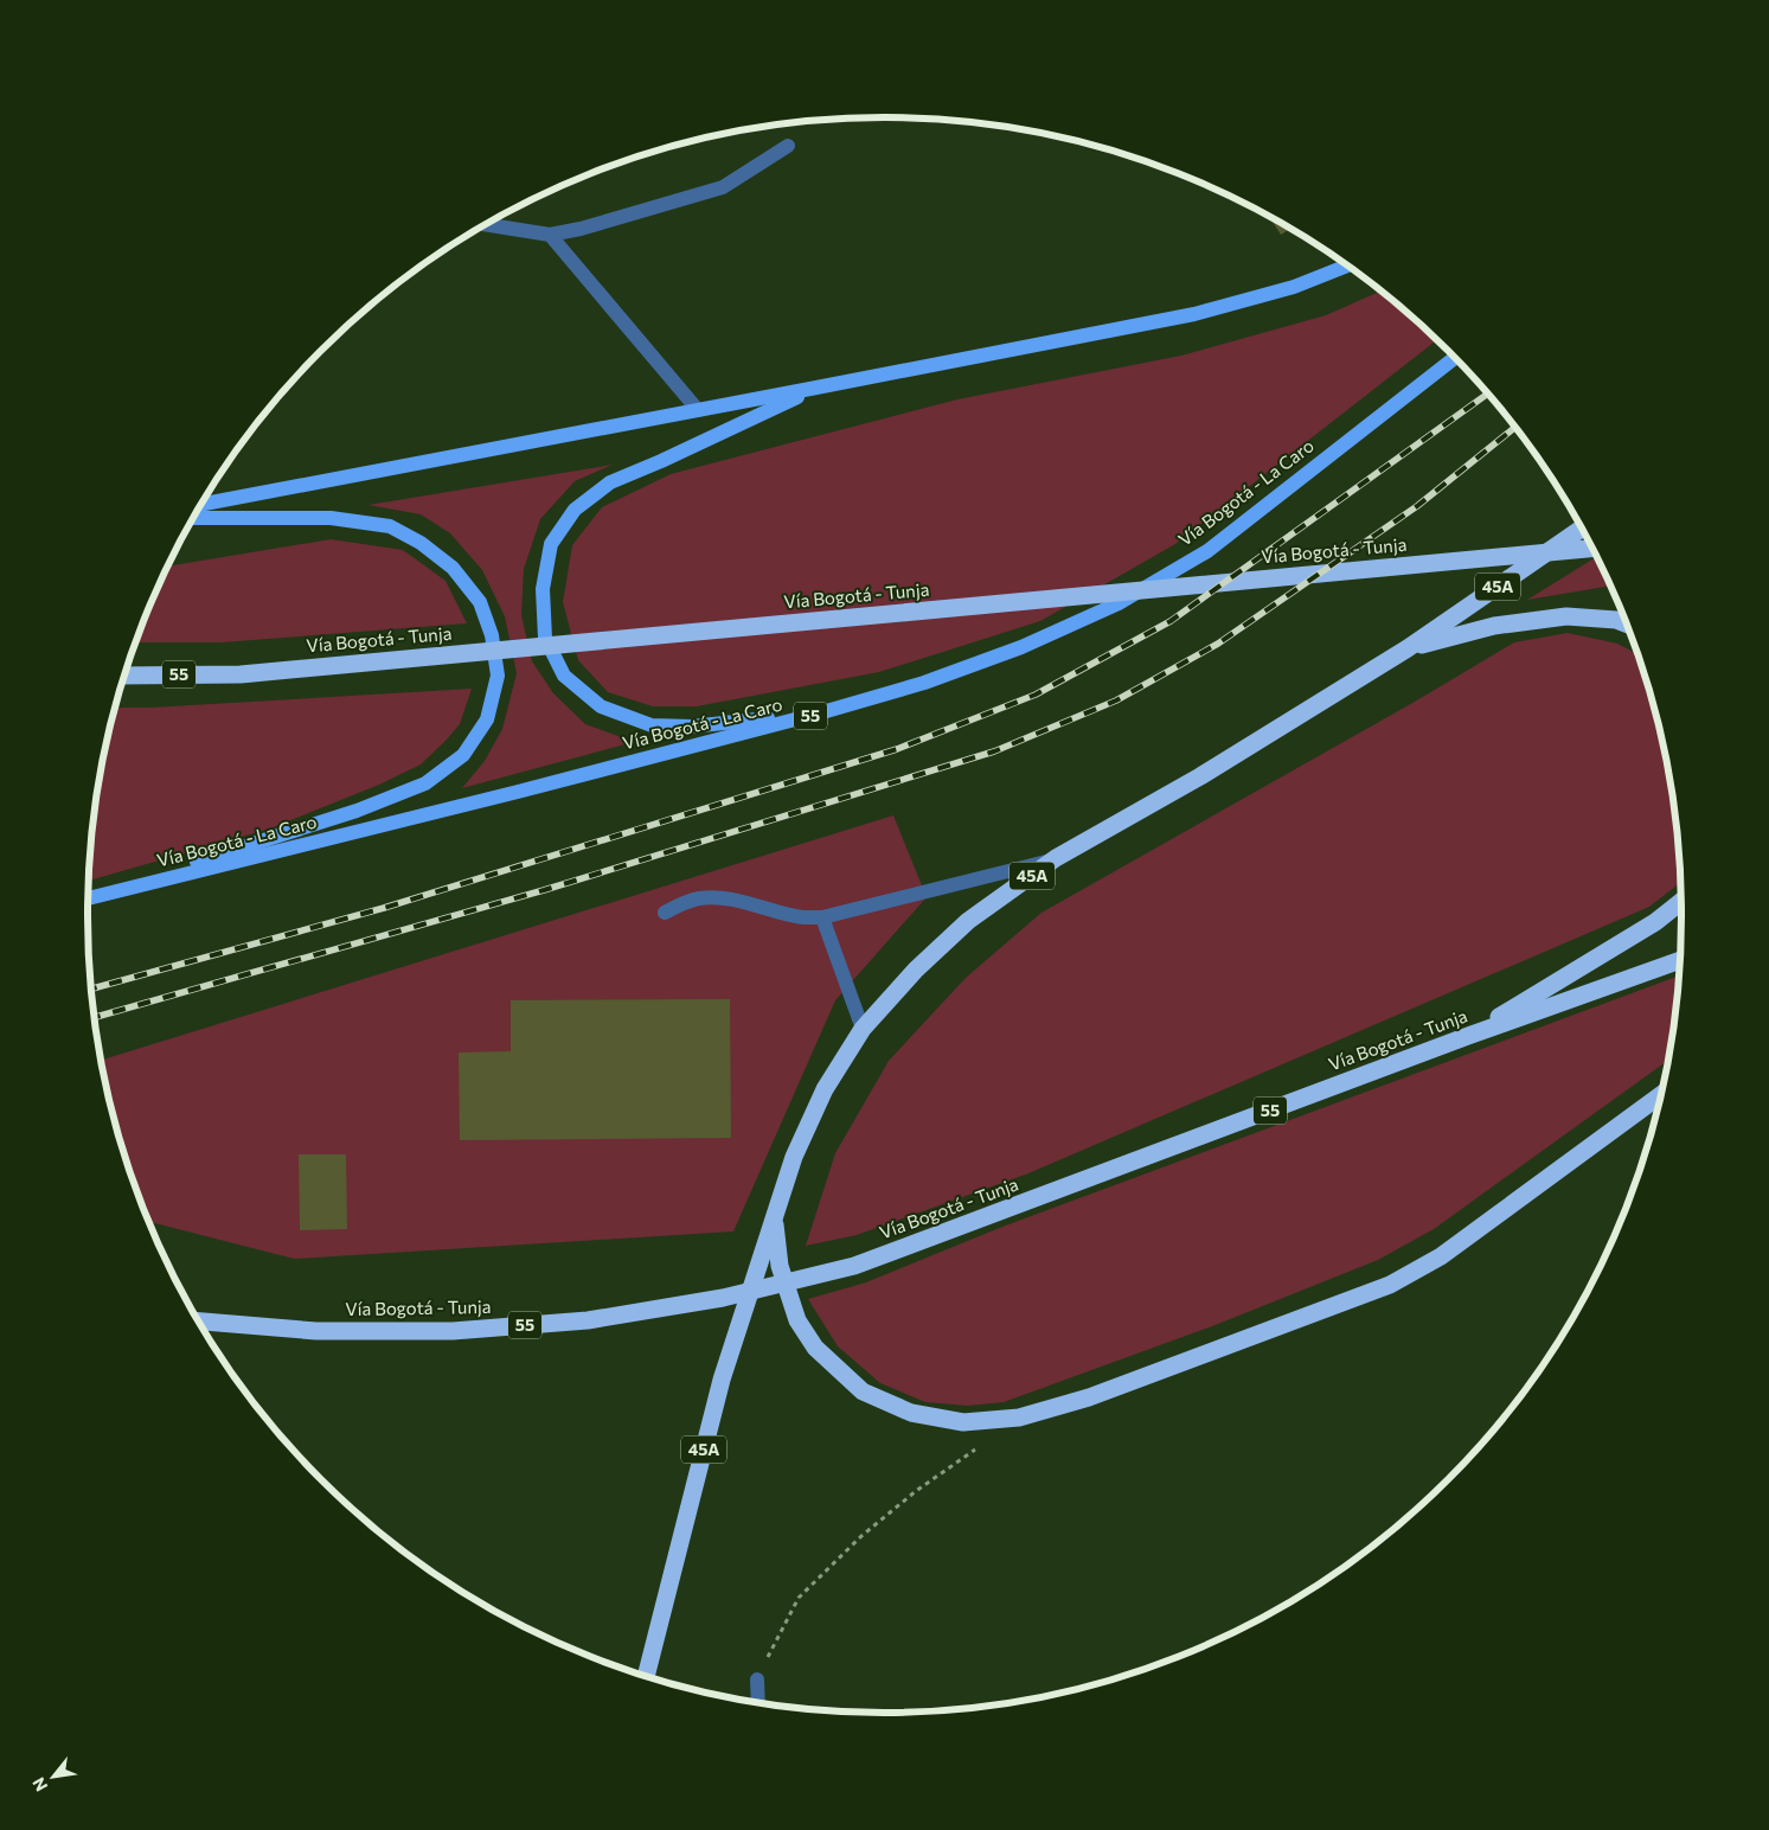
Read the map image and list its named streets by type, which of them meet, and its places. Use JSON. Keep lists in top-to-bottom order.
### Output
{
  "streets": {
    "highway": ["Vía Bogotá - Tunja", "45A", "55"],
    "main road": ["Vía Bogotá - La Caro"]
  },
  "north": "bottom left"
}
